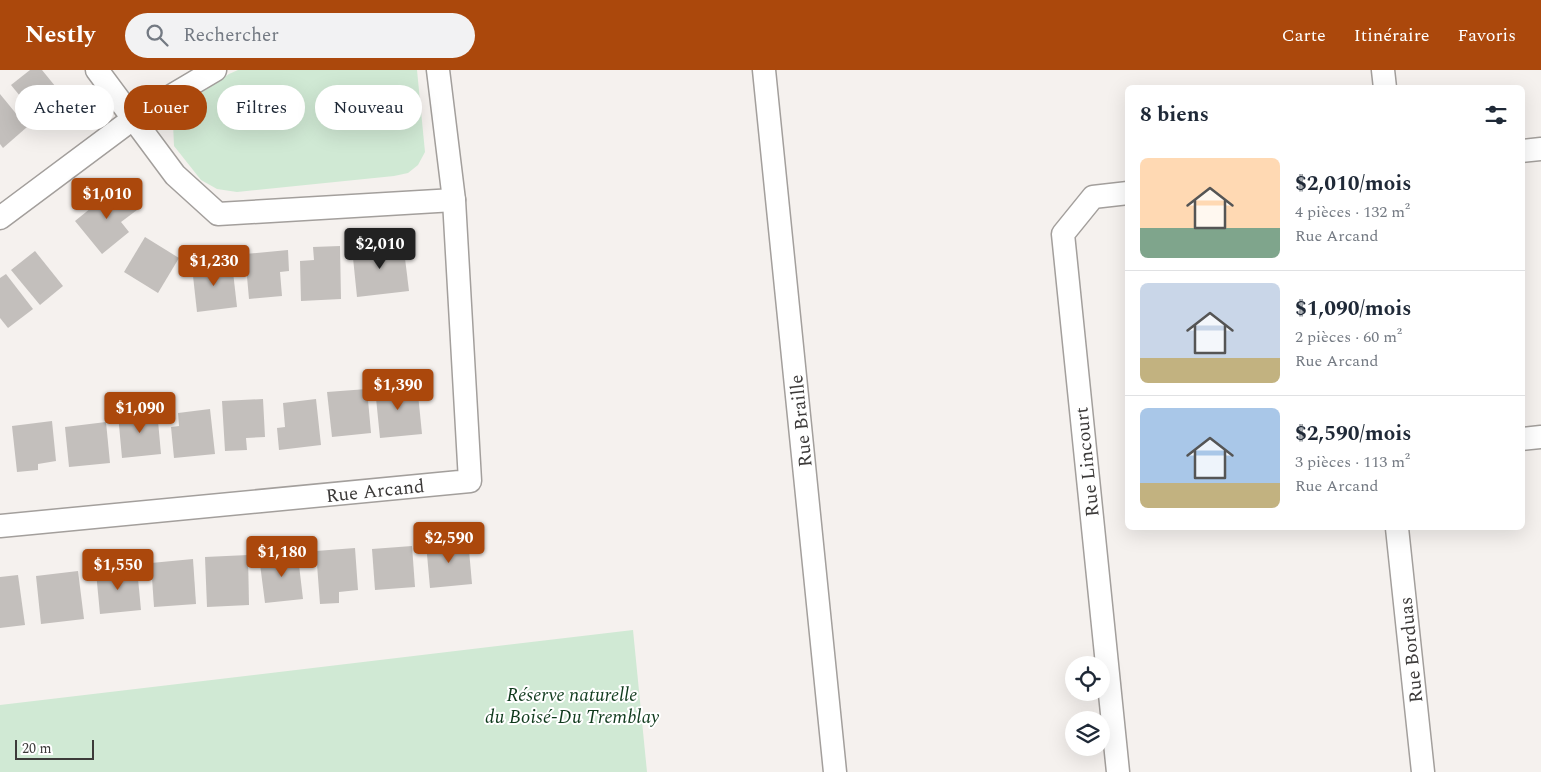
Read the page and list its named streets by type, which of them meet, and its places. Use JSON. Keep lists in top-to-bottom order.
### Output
{
  "streets": {
    "street": [
      "Rue Braille",
      "Rue Lincourt",
      "Rue Arcand",
      "Rue Borduas"
    ]
  },
  "parks": ["Réserve naturelle du Boisé-Du Tremblay"],
  "scale_bar": "20 m",
  "page": {
    "header": "Nestly",
    "search": "Rechercher",
    "nav": ["Carte", "Itinéraire", "Favoris"],
    "chip": [
      "Acheter",
      "Louer",
      "Filtres",
      "Nouveau"
    ],
    "heading": "8 biens",
    "list": [
      {
        "name": "$2,010/mois",
        "note": "4 pièces · 132 m² · Rue Arcand"
      },
      {
        "name": "$1,090/mois",
        "note": "2 pièces · 60 m² · Rue Arcand"
      },
      {
        "name": "$2,590/mois",
        "note": "3 pièces · 113 m² · Rue Arcand"
      }
    ],
    "price": [
      "$1,010",
      "$2,010",
      "$1,230",
      "$1,390",
      "$1,090",
      "$2,590",
      "$1,180",
      "$1,550"
    ],
    "scale": "20 m"
  }
}
